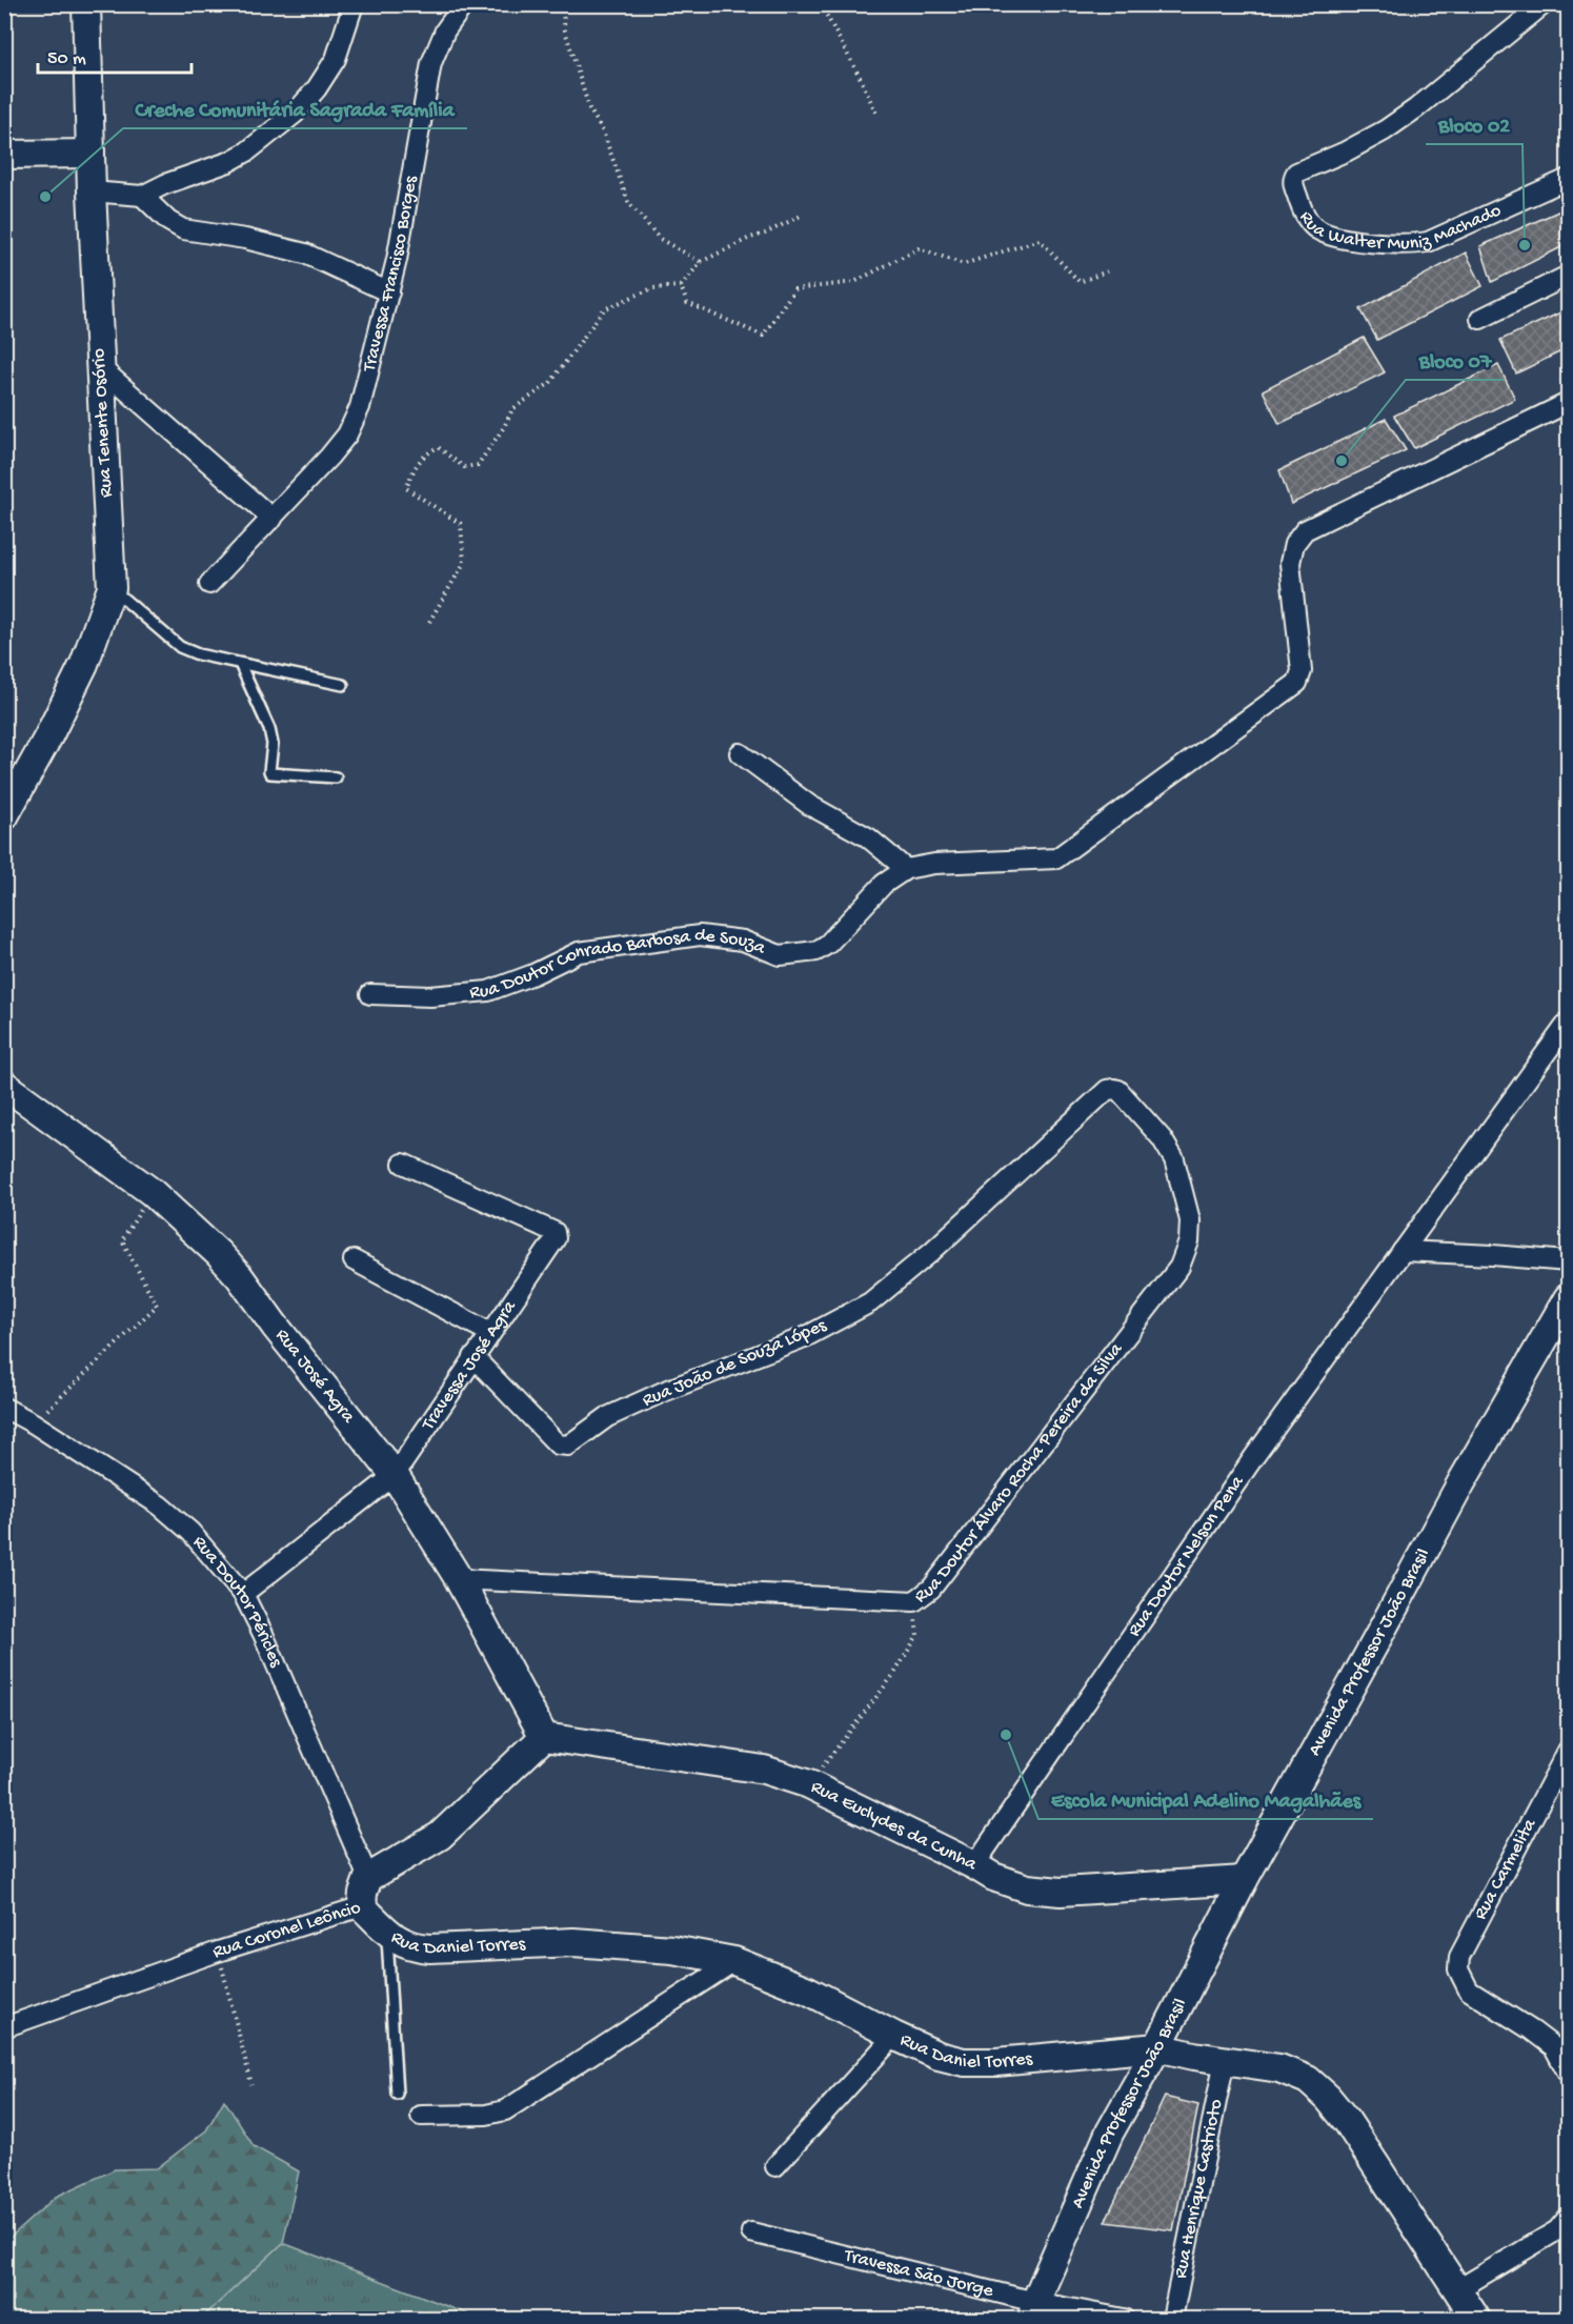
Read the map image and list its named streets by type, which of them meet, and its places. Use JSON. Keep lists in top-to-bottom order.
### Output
{
  "streets": {
    "street": [
      "Rua Walter Muniz Machado",
      "Travessa Francisco Borges",
      "Rua Tenente Osório",
      "Rua Doutor Conrado Barbosa de Souza",
      "Rua João de Souza Lópes",
      "Travessa José Agra",
      "Rua José Agra",
      "Rua Doutor Álvaro Rocha Pereira da Silva",
      "Rua Doutor Nelson Pena",
      "Rua Doutor Péricles",
      "Avenida Professor João Brasil",
      "Rua Euclydes da Cunha",
      "Rua Carmelita",
      "Rua Coronel Leôncio",
      "Rua Daniel Torres",
      "Rua Henrique Castrioto",
      "Travessa São Jorge"
    ]
  },
  "crossings": [
    ["Rua João de Souza Lópes", "Travessa José Agra"],
    ["Rua João de Souza Lópes", "Rua Doutor Álvaro Rocha Pereira da Silva"],
    ["Travessa José Agra", "Rua José Agra"],
    ["Travessa José Agra", "Rua Doutor Péricles"],
    ["Rua José Agra", "Rua Doutor Álvaro Rocha Pereira da Silva"],
    ["Rua José Agra", "Rua Euclydes da Cunha"],
    ["Rua José Agra", "Rua Coronel Leôncio"],
    ["Rua Doutor Nelson Pena", "Rua Euclydes da Cunha"],
    ["Rua Doutor Péricles", "Rua Coronel Leôncio"],
    ["Avenida Professor João Brasil", "Rua Euclydes da Cunha"],
    ["Avenida Professor João Brasil", "Rua Daniel Torres"],
    ["Avenida Professor João Brasil", "Travessa São Jorge"],
    ["Rua Euclydes da Cunha", "Rua Coronel Leôncio"],
    ["Rua Coronel Leôncio", "Rua Daniel Torres"],
    ["Rua Daniel Torres", "Rua Henrique Castrioto"]
  ],
  "places": [
    "Creche Comunitária Sagrada Família",
    "Bloco 02",
    "Bloco 07",
    "Escola Municipal Adelino Magalhães"
  ],
  "scale_bar": "50 m"
}
